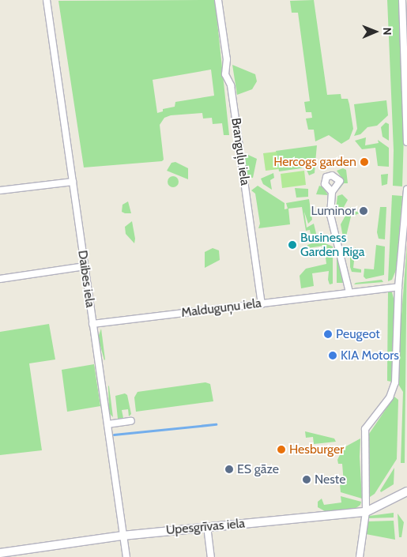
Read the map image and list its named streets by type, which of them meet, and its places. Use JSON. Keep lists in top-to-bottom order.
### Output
{
  "streets": {
    "street": [
      "Branguļu iela",
      "Daibes iela",
      "Malduguņu iela",
      "Upesgrīvas iela"
    ]
  },
  "crossings": [
    ["Branguļu iela", "Malduguņu iela"],
    ["Daibes iela", "Malduguņu iela"],
    ["Daibes iela", "Upesgrīvas iela"]
  ],
  "places": [
    "Hercogs garden",
    "Luminor",
    "Business Garden Riga",
    "Peugeot",
    "KIA Motors",
    "Hesburger",
    "ES gāze",
    "Neste"
  ],
  "north": "right"
}
